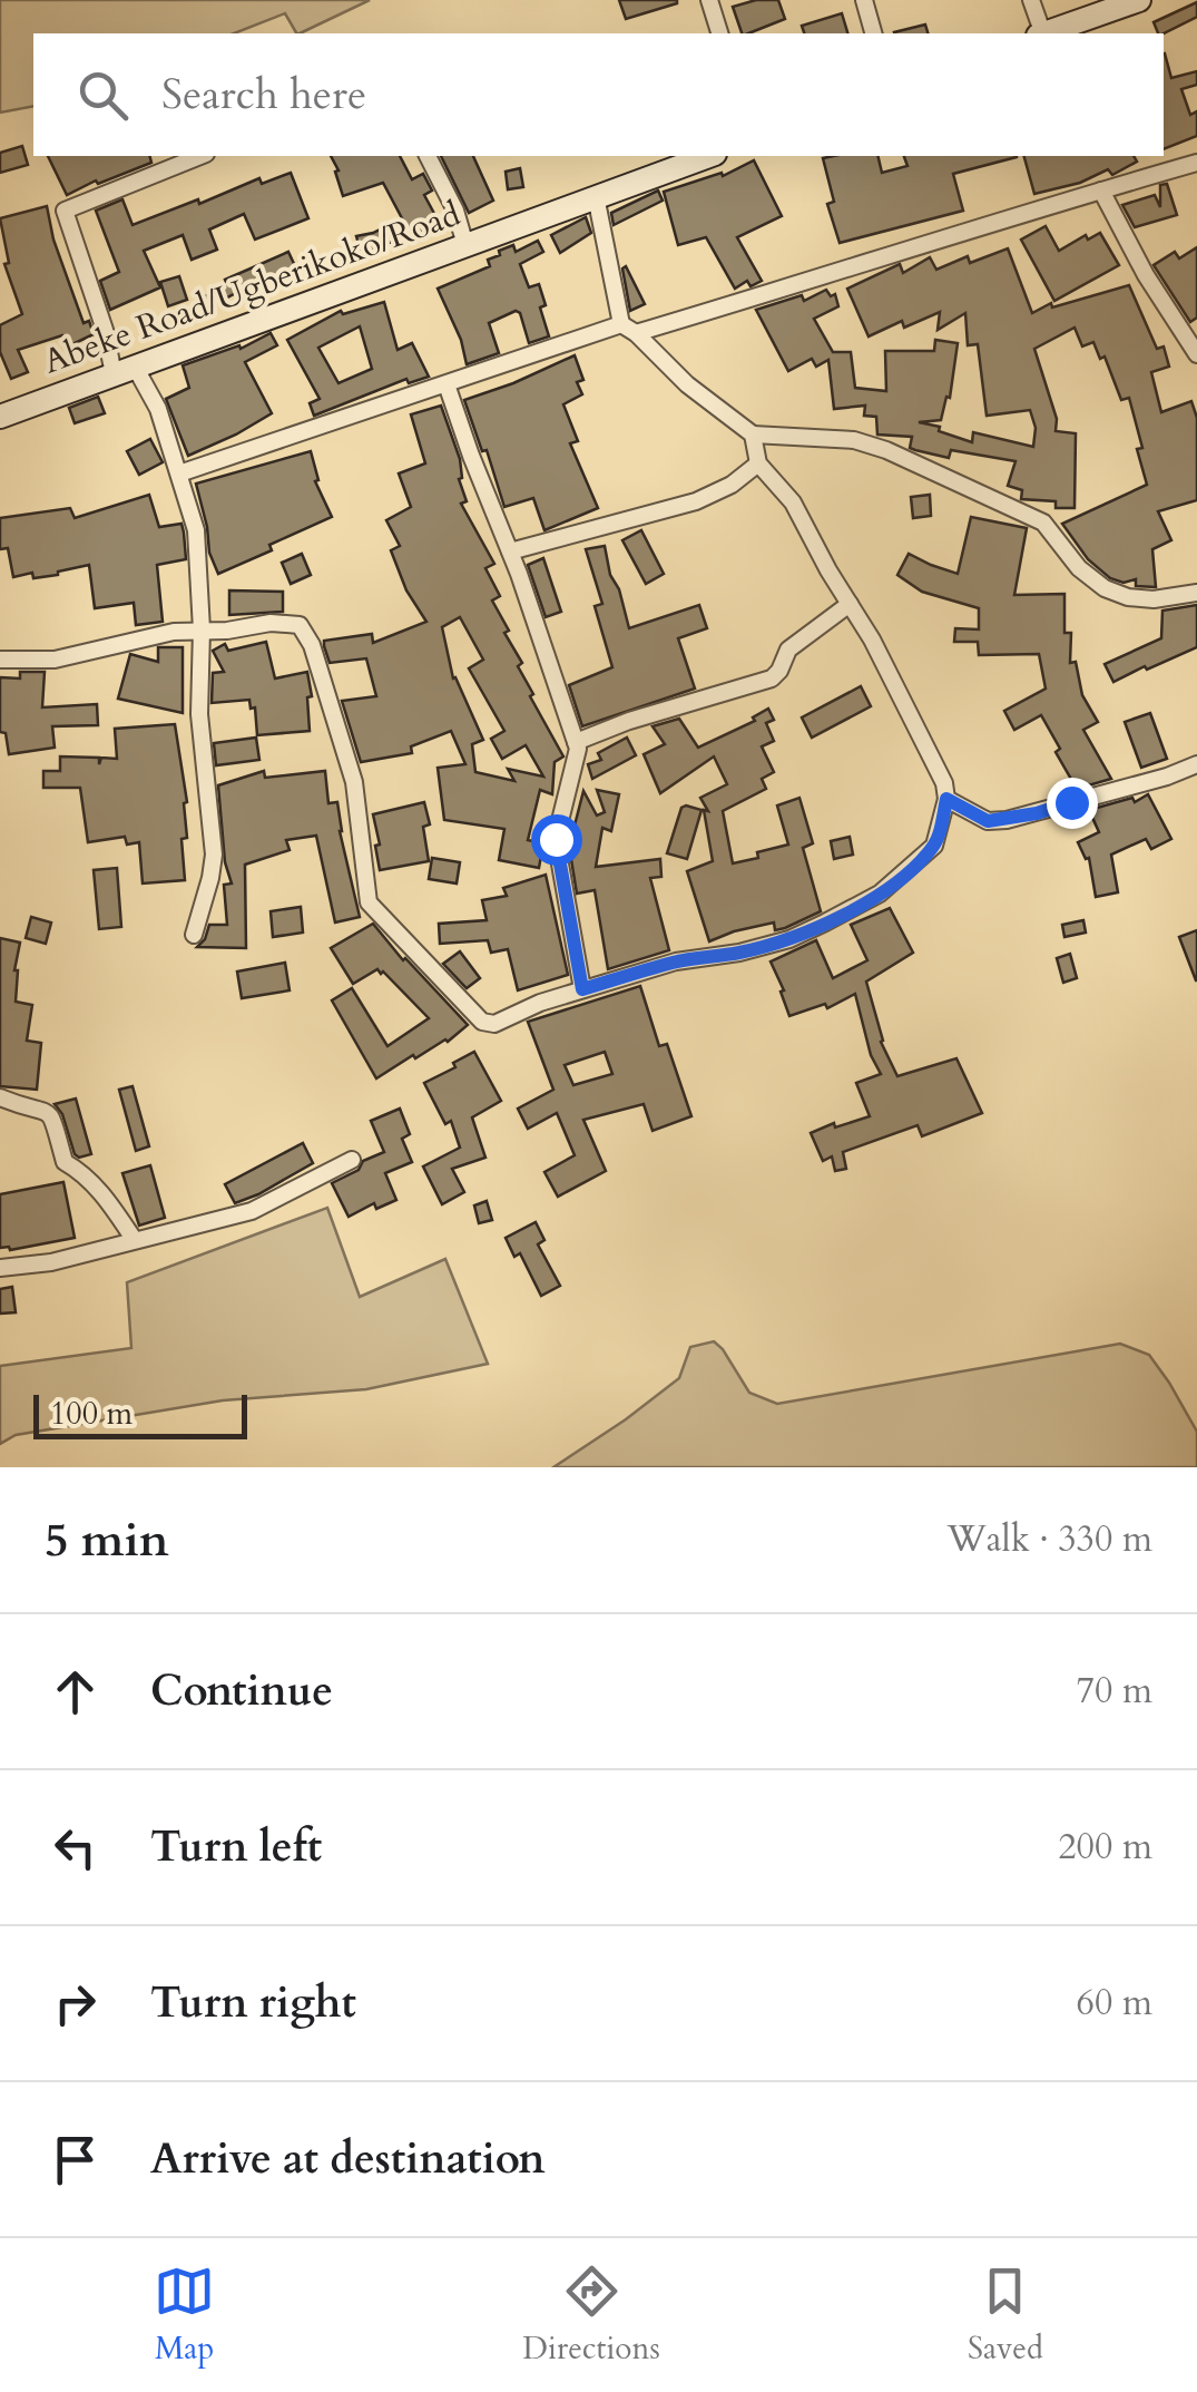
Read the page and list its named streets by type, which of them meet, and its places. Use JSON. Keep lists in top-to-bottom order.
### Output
{
  "streets": {
    "street": ["Abeke Road/Ugberikoko/Road"]
  },
  "scale_bar": "100 m",
  "page": {
    "search": "Search here",
    "scale": "100 m",
    "heading": ["5 min", "Walk · 330 m"],
    "list": [
      ["Continue", "70 m"],
      ["Turn left", "200 m"],
      ["Turn right", "60 m"],
      "Arrive at destination"
    ],
    "nav": ["Map", "Directions", "Saved"]
  }
}
